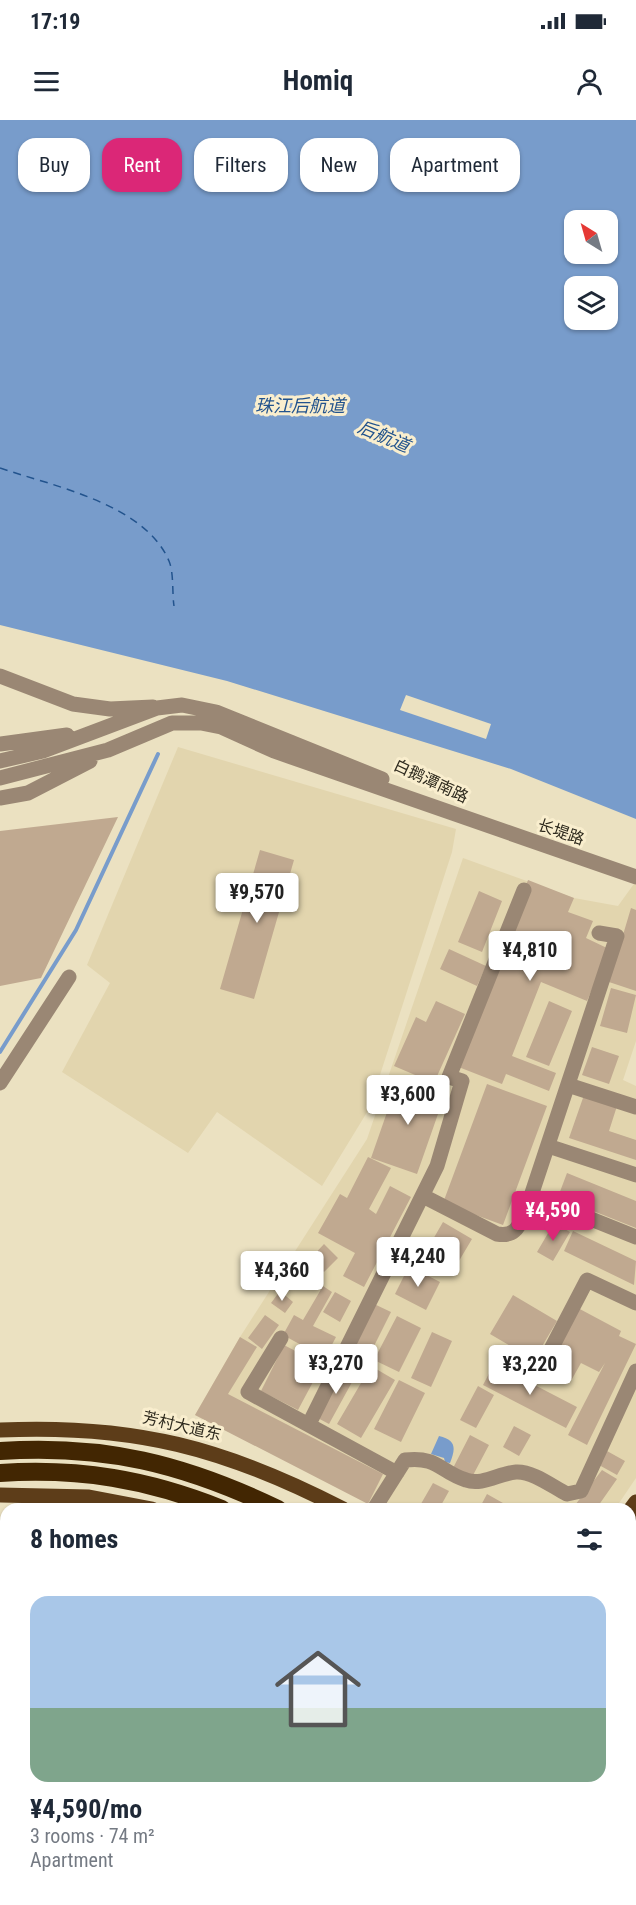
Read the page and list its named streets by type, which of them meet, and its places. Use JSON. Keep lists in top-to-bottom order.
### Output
{
  "streets": {
    "main road": ["芳村大道东"],
    "street": ["白鹅潭南路", "长堤路"]
  },
  "crossings": [
    ["白鹅潭南路", "长堤路"]
  ],
  "water": ["珠江后航道", "后航道"],
  "north": "top left",
  "page": {
    "status": "17:19",
    "header": "Homiq",
    "chip": [
      "Buy",
      "Rent",
      "Filters",
      "New",
      "Apartment"
    ],
    "price": [
      "¥9,570",
      "¥4,810",
      "¥3,600",
      "¥4,590",
      "¥4,240",
      "¥4,360",
      "¥3,270",
      "¥3,220"
    ],
    "heading": "8 homes",
    "list": [
      {
        "name": "¥4,590/mo",
        "note": "3 rooms · 74 m² · Apartment"
      }
    ]
  }
}
